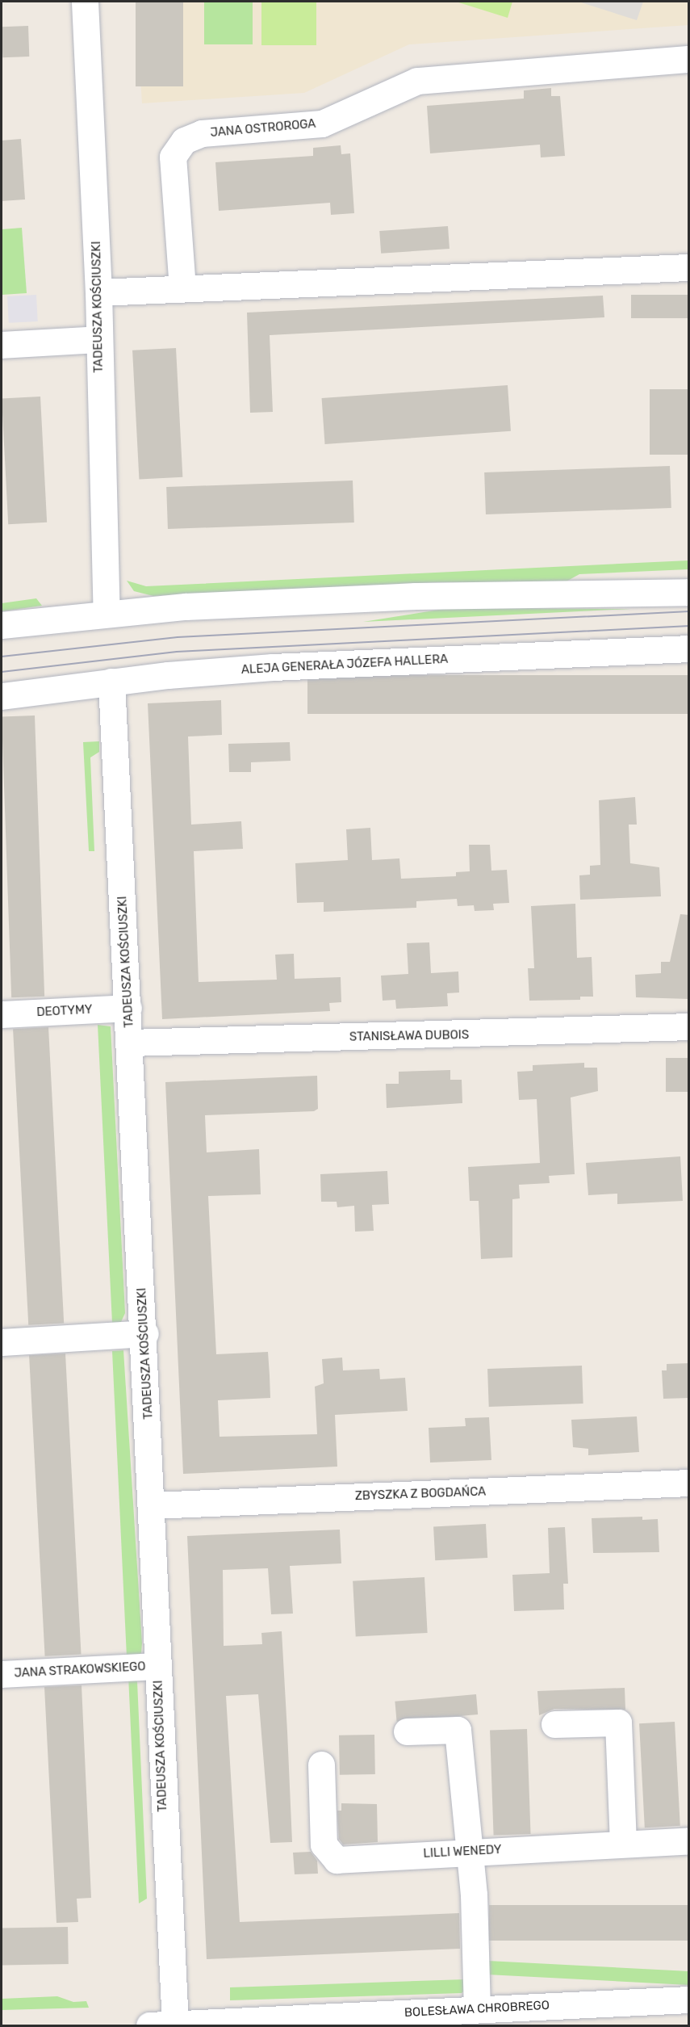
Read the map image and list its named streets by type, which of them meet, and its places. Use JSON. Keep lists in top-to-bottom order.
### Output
{
  "streets": {
    "street": [
      "JANA OSTROROGA",
      "TADEUSZA KOŚCIUSZKI",
      "ALEJA GENERAŁA JÓZEFA HALLERA",
      "DEOTYMY",
      "STANISŁAWA DUBOIS",
      "ZBYSZKA Z BOGDAŃCA",
      "JANA STRAKOWSKIEGO",
      "LILLI WENEDY",
      "BOLESŁAWA CHROBREGO"
    ]
  },
  "crossings": [
    ["TADEUSZA KOŚCIUSZKI", "ALEJA GENERAŁA JÓZEFA HALLERA"],
    ["TADEUSZA KOŚCIUSZKI", "DEOTYMY"],
    ["TADEUSZA KOŚCIUSZKI", "STANISŁAWA DUBOIS"],
    ["TADEUSZA KOŚCIUSZKI", "ZBYSZKA Z BOGDAŃCA"],
    ["TADEUSZA KOŚCIUSZKI", "JANA STRAKOWSKIEGO"],
    ["TADEUSZA KOŚCIUSZKI", "BOLESŁAWA CHROBREGO"]
  ]
}
